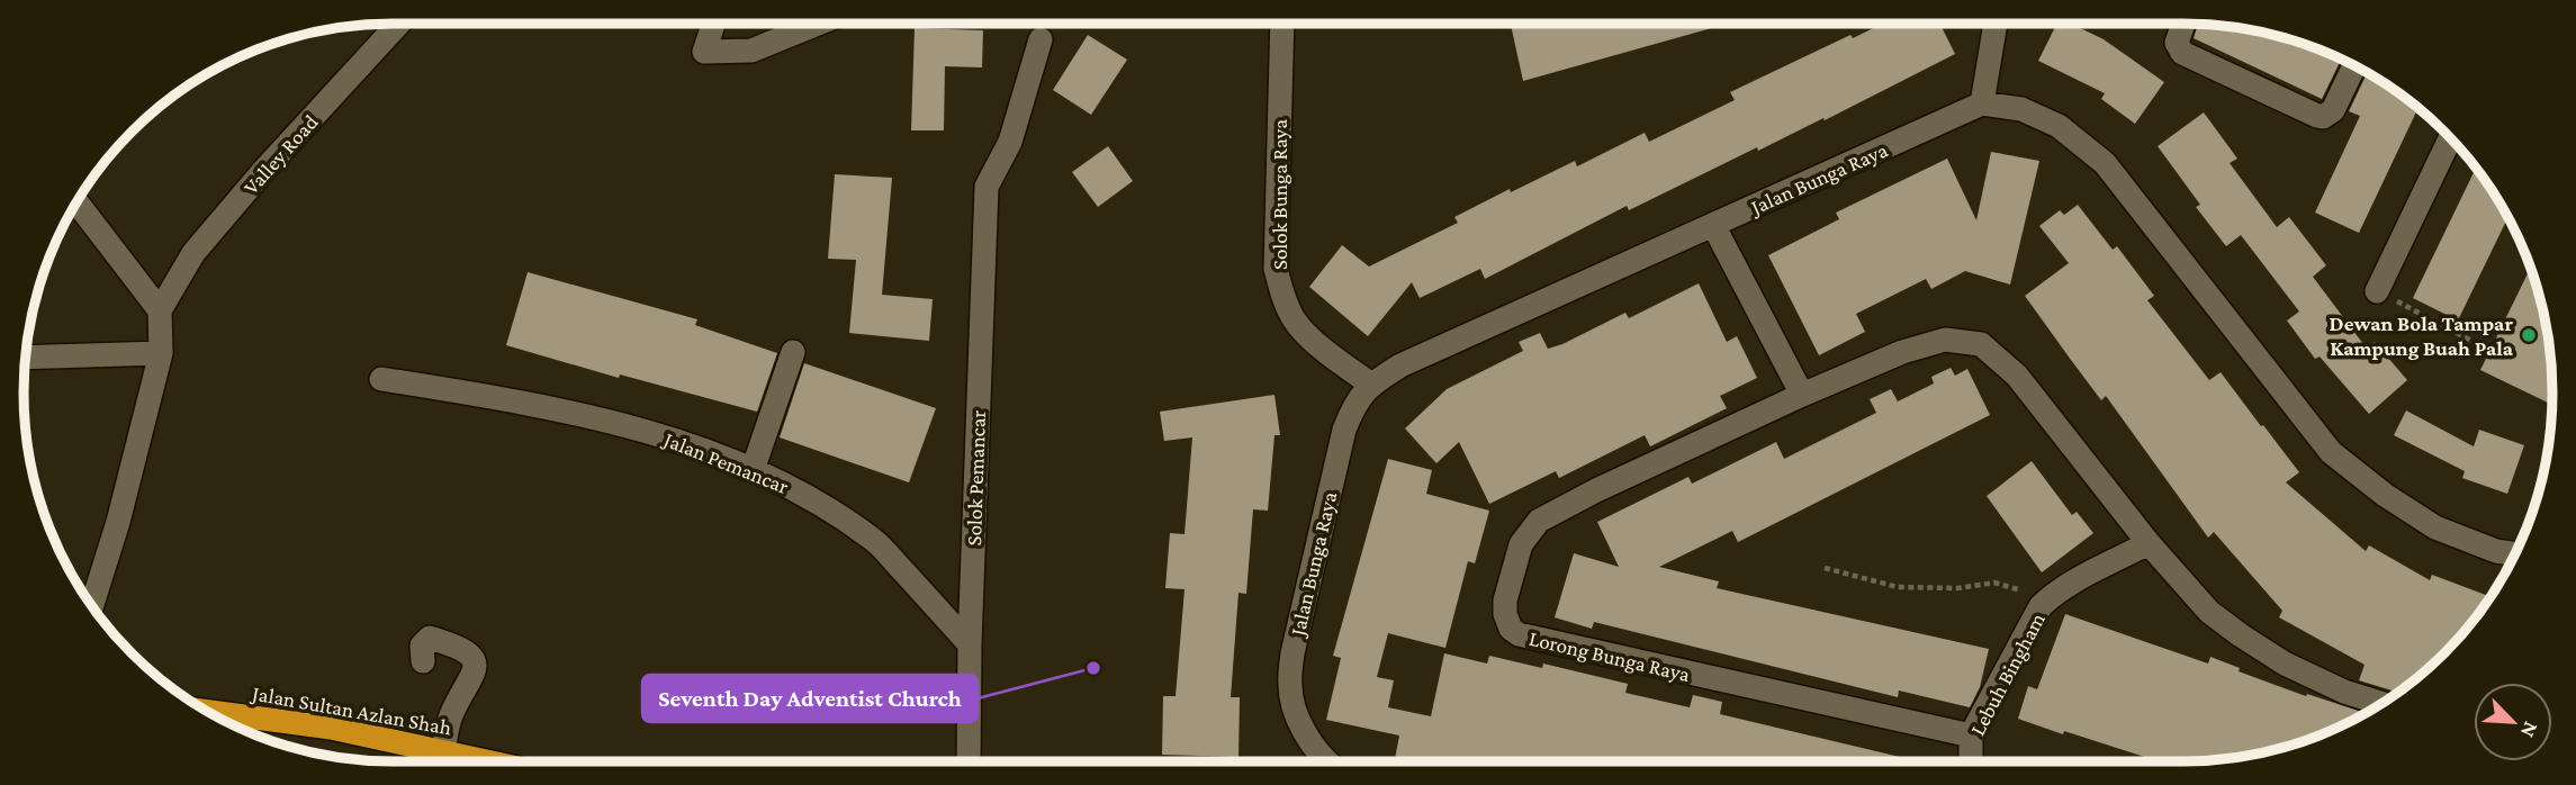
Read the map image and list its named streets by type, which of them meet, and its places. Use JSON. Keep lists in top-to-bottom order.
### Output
{
  "streets": {
    "highway": ["Jalan Sultan Azlan Shah"],
    "street": [
      "Valley Road",
      "Jalan Bunga Raya",
      "Solok Bunga Raya",
      "Jalan Pemancar",
      "Solok Pemancar",
      "Lorong Bunga Raya",
      "Lebuh Bingham"
    ]
  },
  "crossings": [
    ["Jalan Bunga Raya", "Solok Bunga Raya"],
    ["Jalan Pemancar", "Solok Pemancar"],
    ["Lorong Bunga Raya", "Lebuh Bingham"]
  ],
  "places": ["Dewan Bola Tampar Kampung Buah Pala", "Seventh Day Adventist Church"],
  "north": "bottom right"
}
